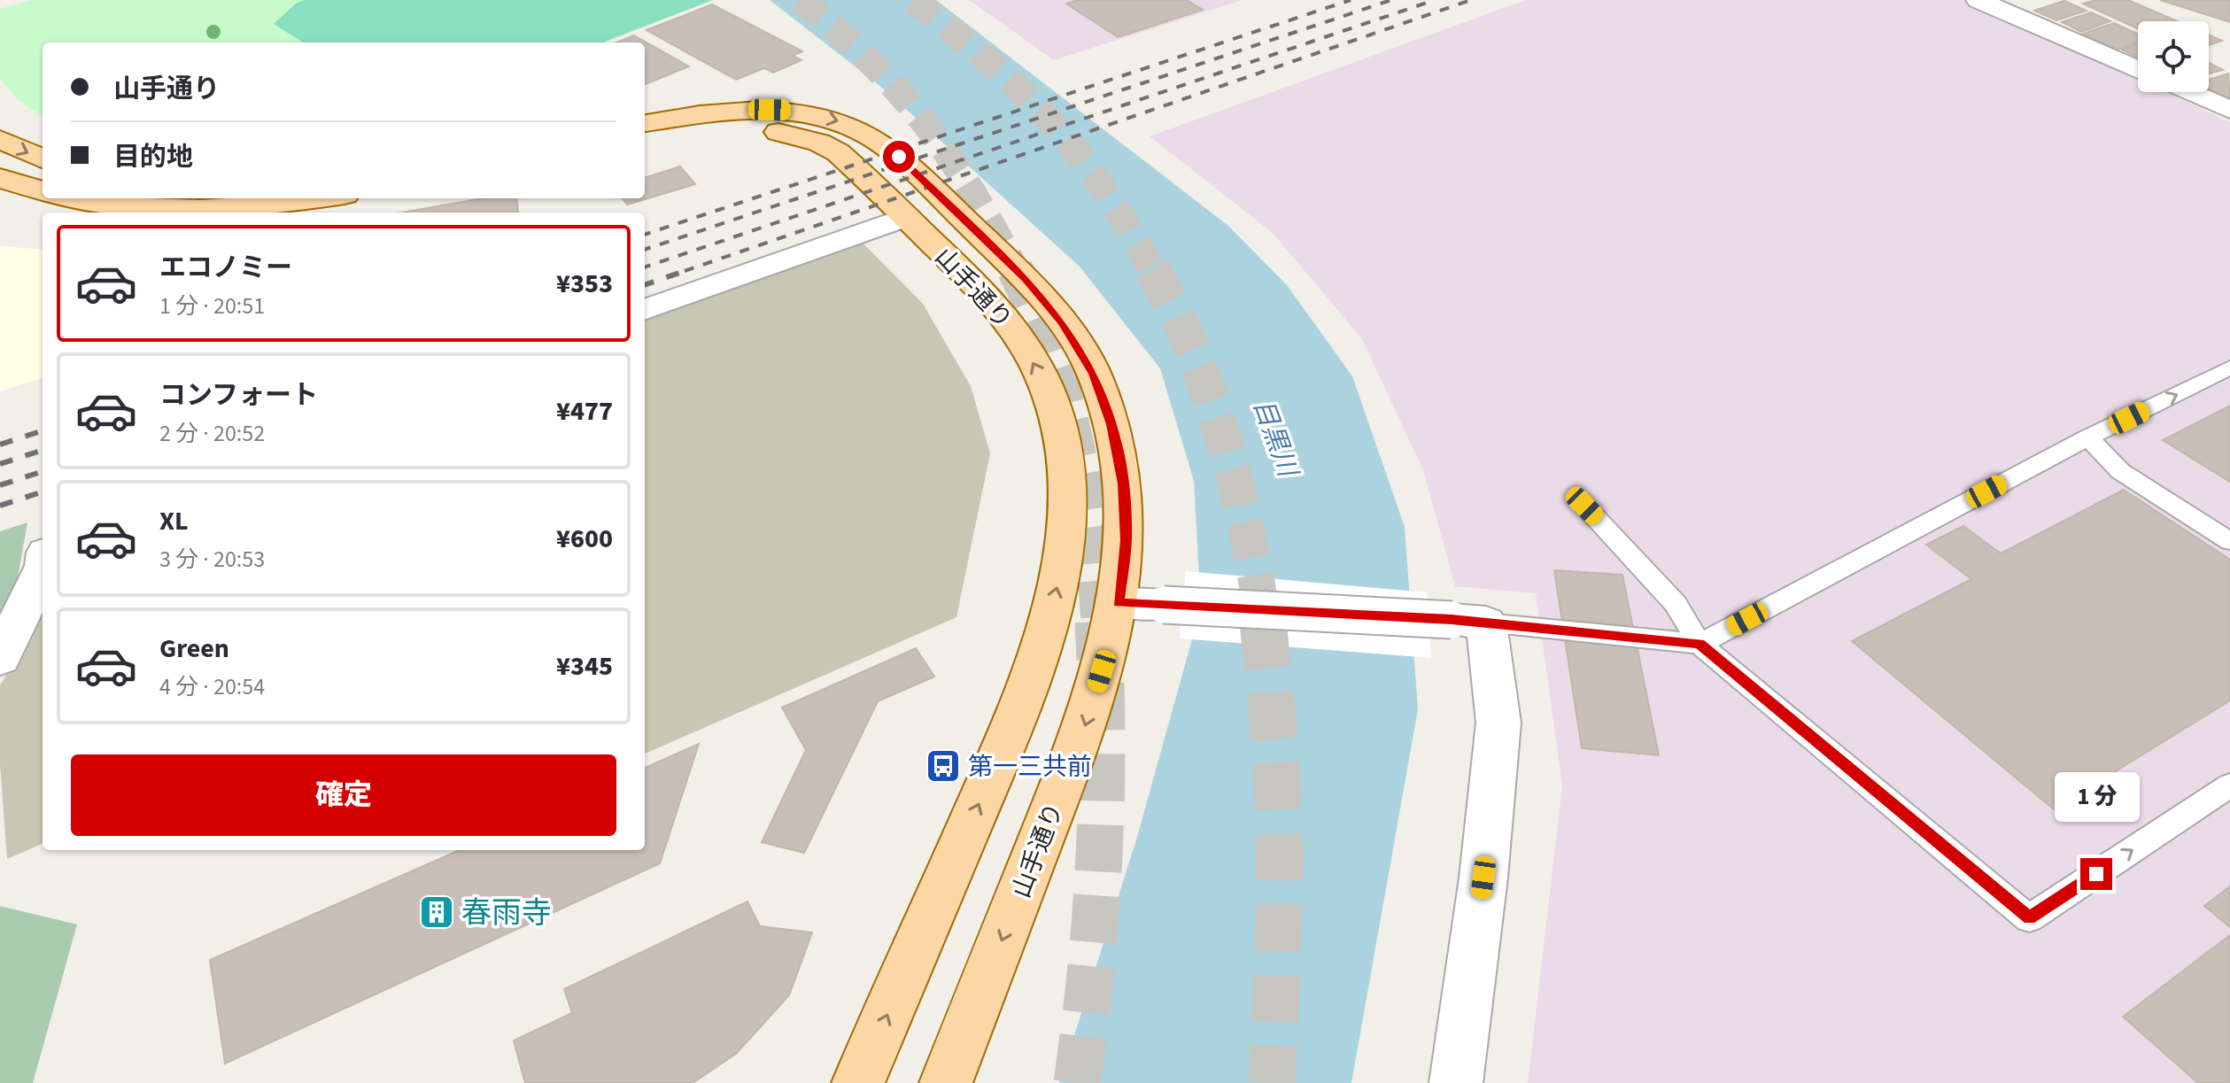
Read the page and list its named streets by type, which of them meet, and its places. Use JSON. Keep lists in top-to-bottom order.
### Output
{
  "streets": {
    "main road": ["山手通り"]
  },
  "water": ["目黒川"],
  "places": {
    "bus stop": ["第一三共前"],
    "building": ["春雨寺"]
  },
  "page": {
    "banner": ["山手通り", "目的地"],
    "list": [
      {
        "name": "エコノミー",
        "note": "1 分 · 20:51",
        "value": "¥353"
      },
      {
        "name": "コンフォート",
        "note": "2 分 · 20:52",
        "value": "¥477"
      },
      {
        "name": "XL",
        "note": "3 分 · 20:53",
        "value": "¥600"
      },
      {
        "name": "Green",
        "note": "4 分 · 20:54",
        "value": "¥345"
      }
    ],
    "buttons": "確定",
    "bubble": "1 分"
  }
}
